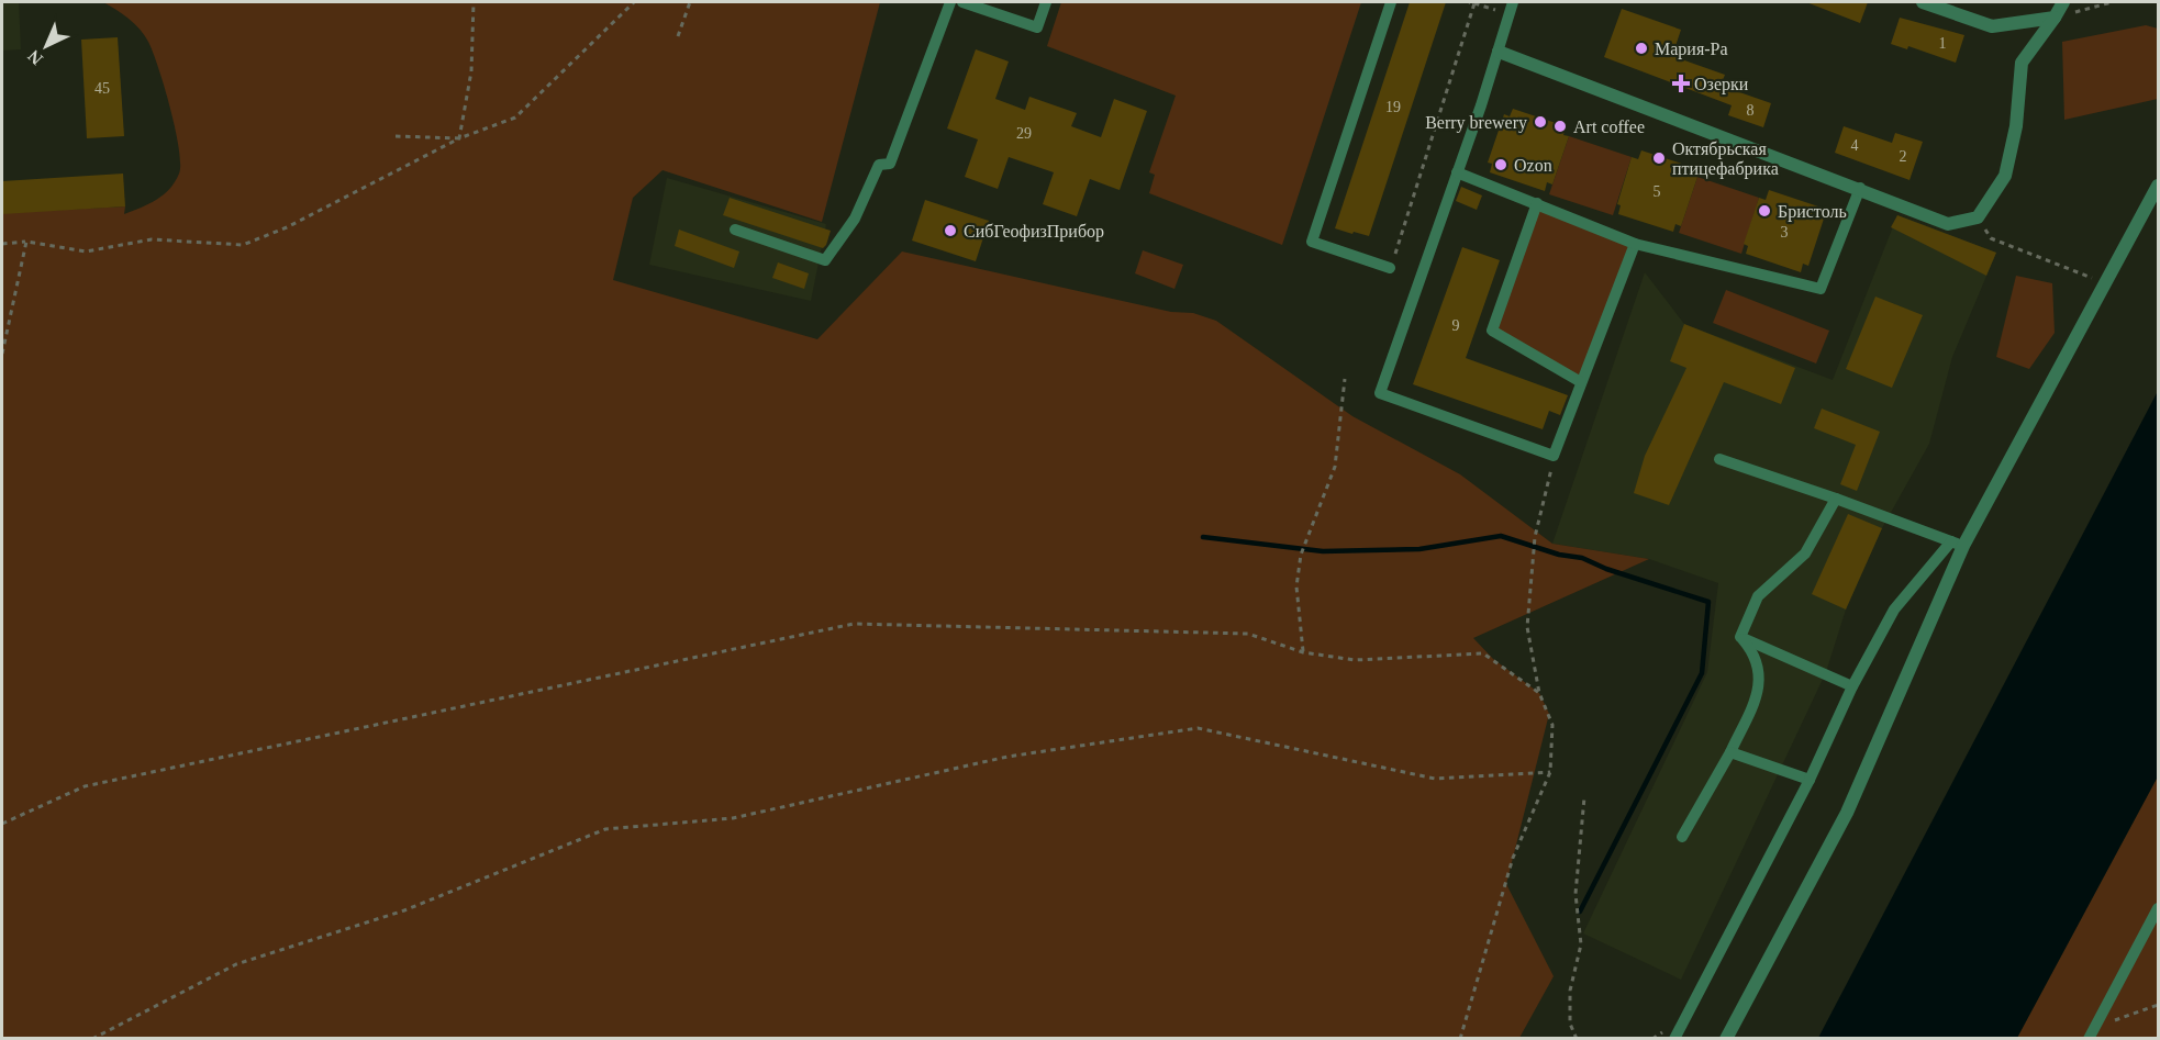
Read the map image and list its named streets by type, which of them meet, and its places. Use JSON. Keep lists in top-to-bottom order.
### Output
{
  "places": {
    "other": [
      "Мария-Ра",
      "Berry brewery",
      "Art coffee",
      "Октябрьская птицефабрика",
      "Ozon",
      "Бристоль",
      "СибГеофизПрибор"
    ],
    "health": ["Озерки"]
  },
  "house_numbers": [
    "1",
    "45",
    "19",
    "8",
    "29",
    "4",
    "2",
    "5",
    "3",
    "9"
  ],
  "north": "bottom left"
}
